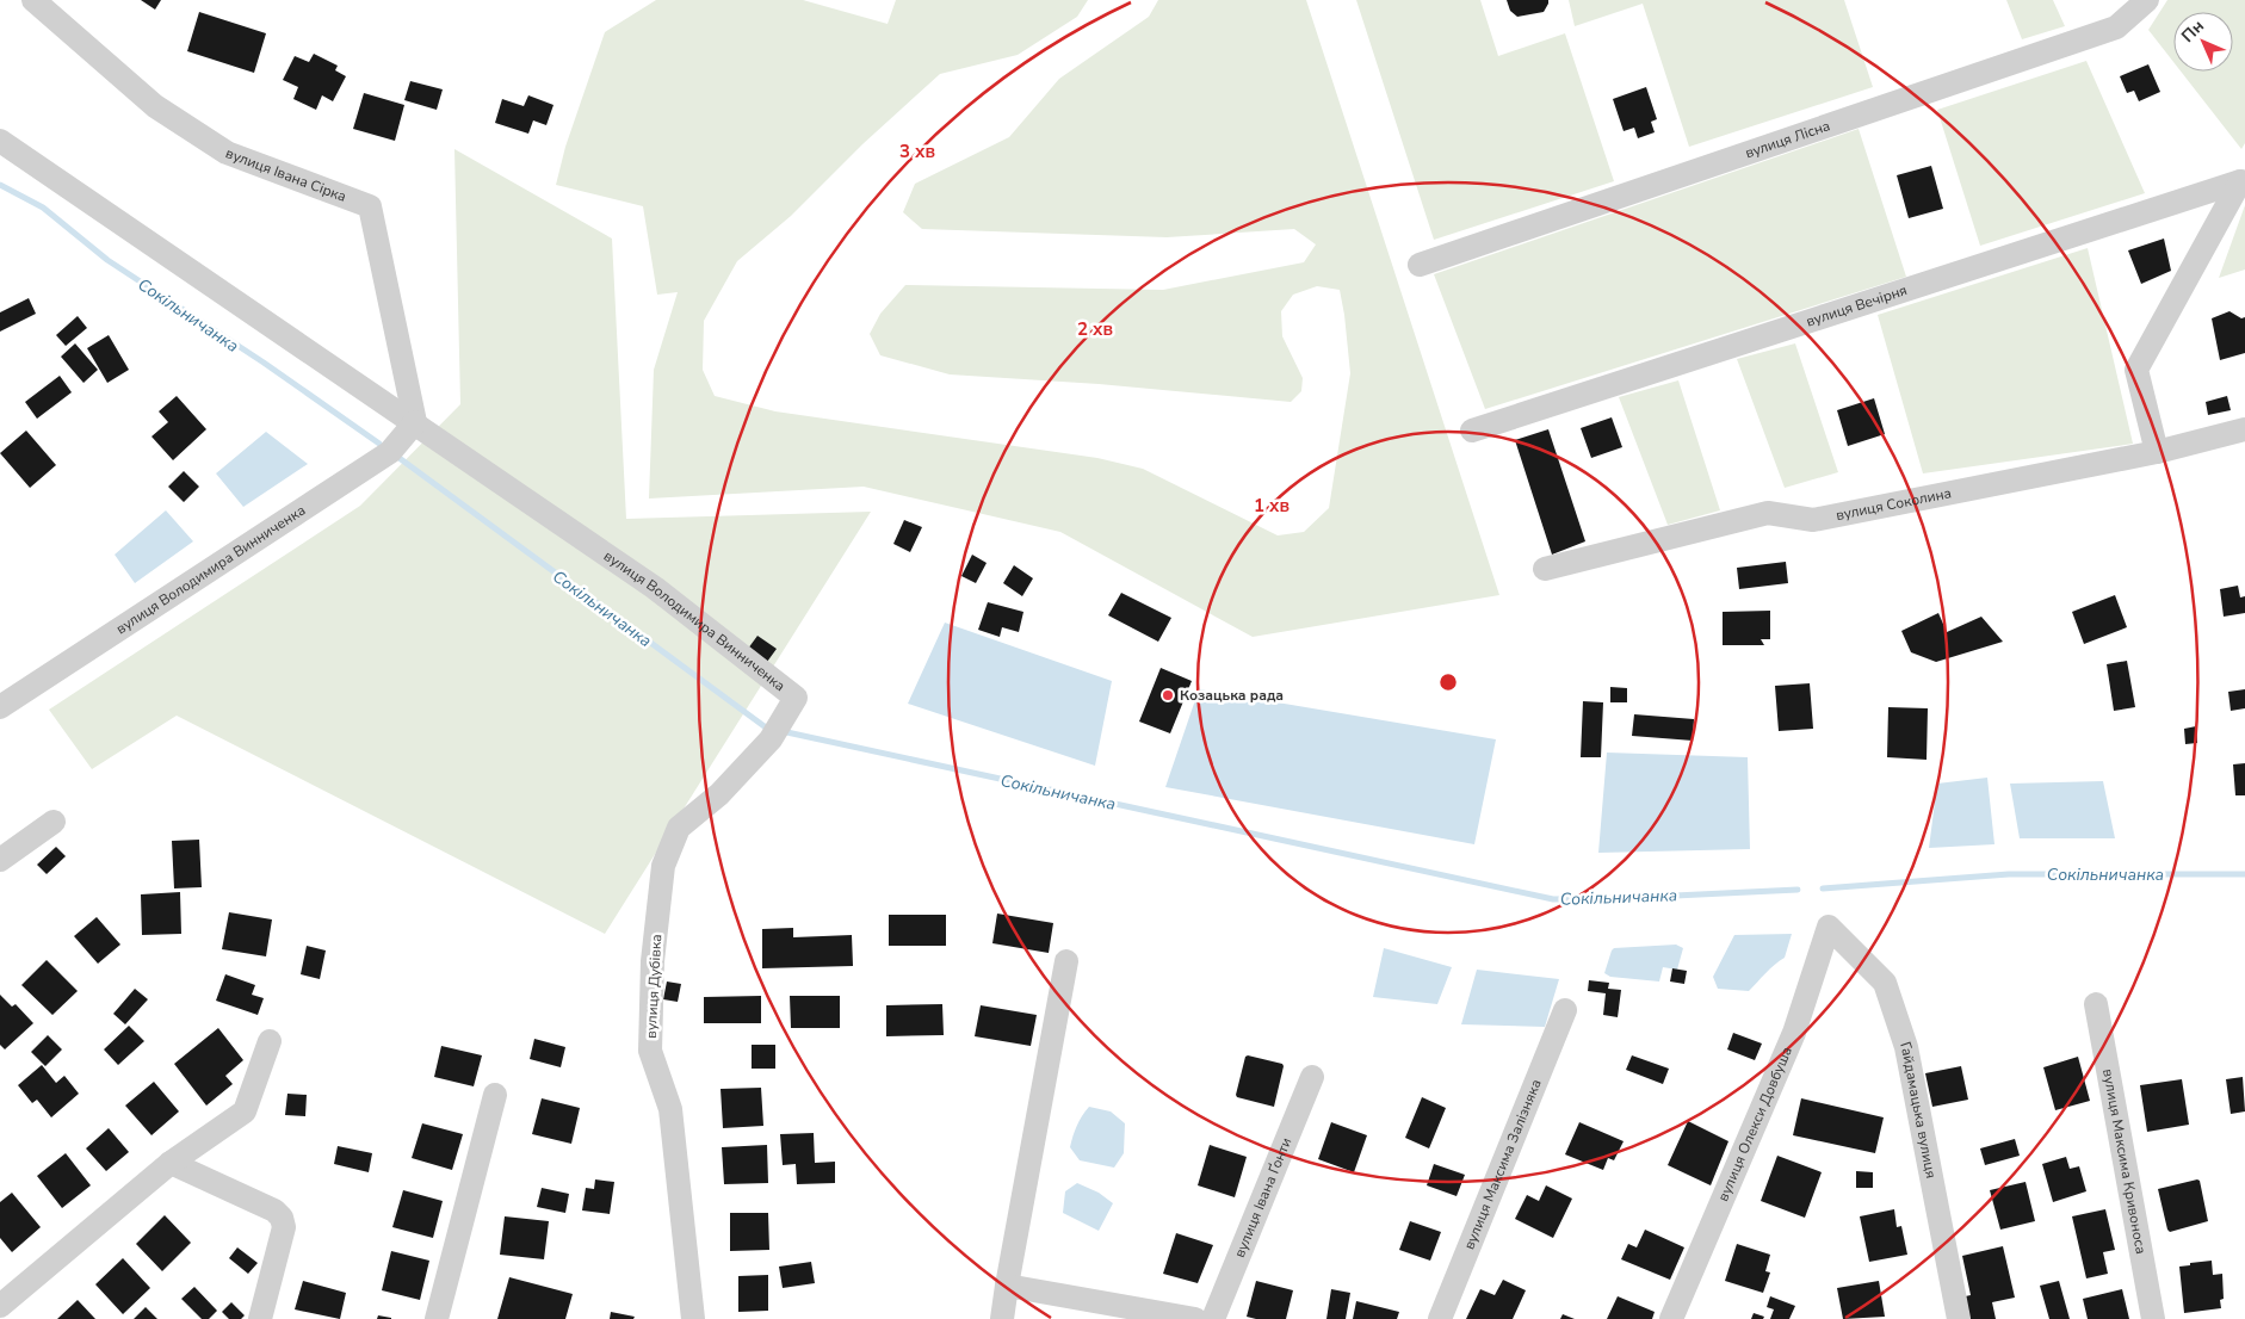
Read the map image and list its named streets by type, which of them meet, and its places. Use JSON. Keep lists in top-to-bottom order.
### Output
{
  "streets": {
    "street": [
      "вулиця Лісна",
      "вулиця Івана Сірка",
      "вулиця Вечірня",
      "вулиця Соколина",
      "вулиця Володимира Винниченка",
      "вулиця Дубівка",
      "Гайдамацька вулиця",
      "вулиця Олекси Довбуша",
      "вулиця Максима Кривоноса",
      "вулиця Максима Залізняка",
      "вулиця Івана Ґонти"
    ]
  },
  "crossings": [
    ["вулиця Івана Сірка", "вулиця Володимира Винниченка"],
    ["вулиця Вечірня", "вулиця Соколина"],
    ["вулиця Володимира Винниченка", "вулиця Дубівка"],
    ["Гайдамацька вулиця", "вулиця Олекси Довбуша"]
  ],
  "water": ["Сокільничанка"],
  "places": ["Козацька рада"],
  "north": "top left",
  "rings": ["3 хв", "2 хв", "1 хв"]
}
